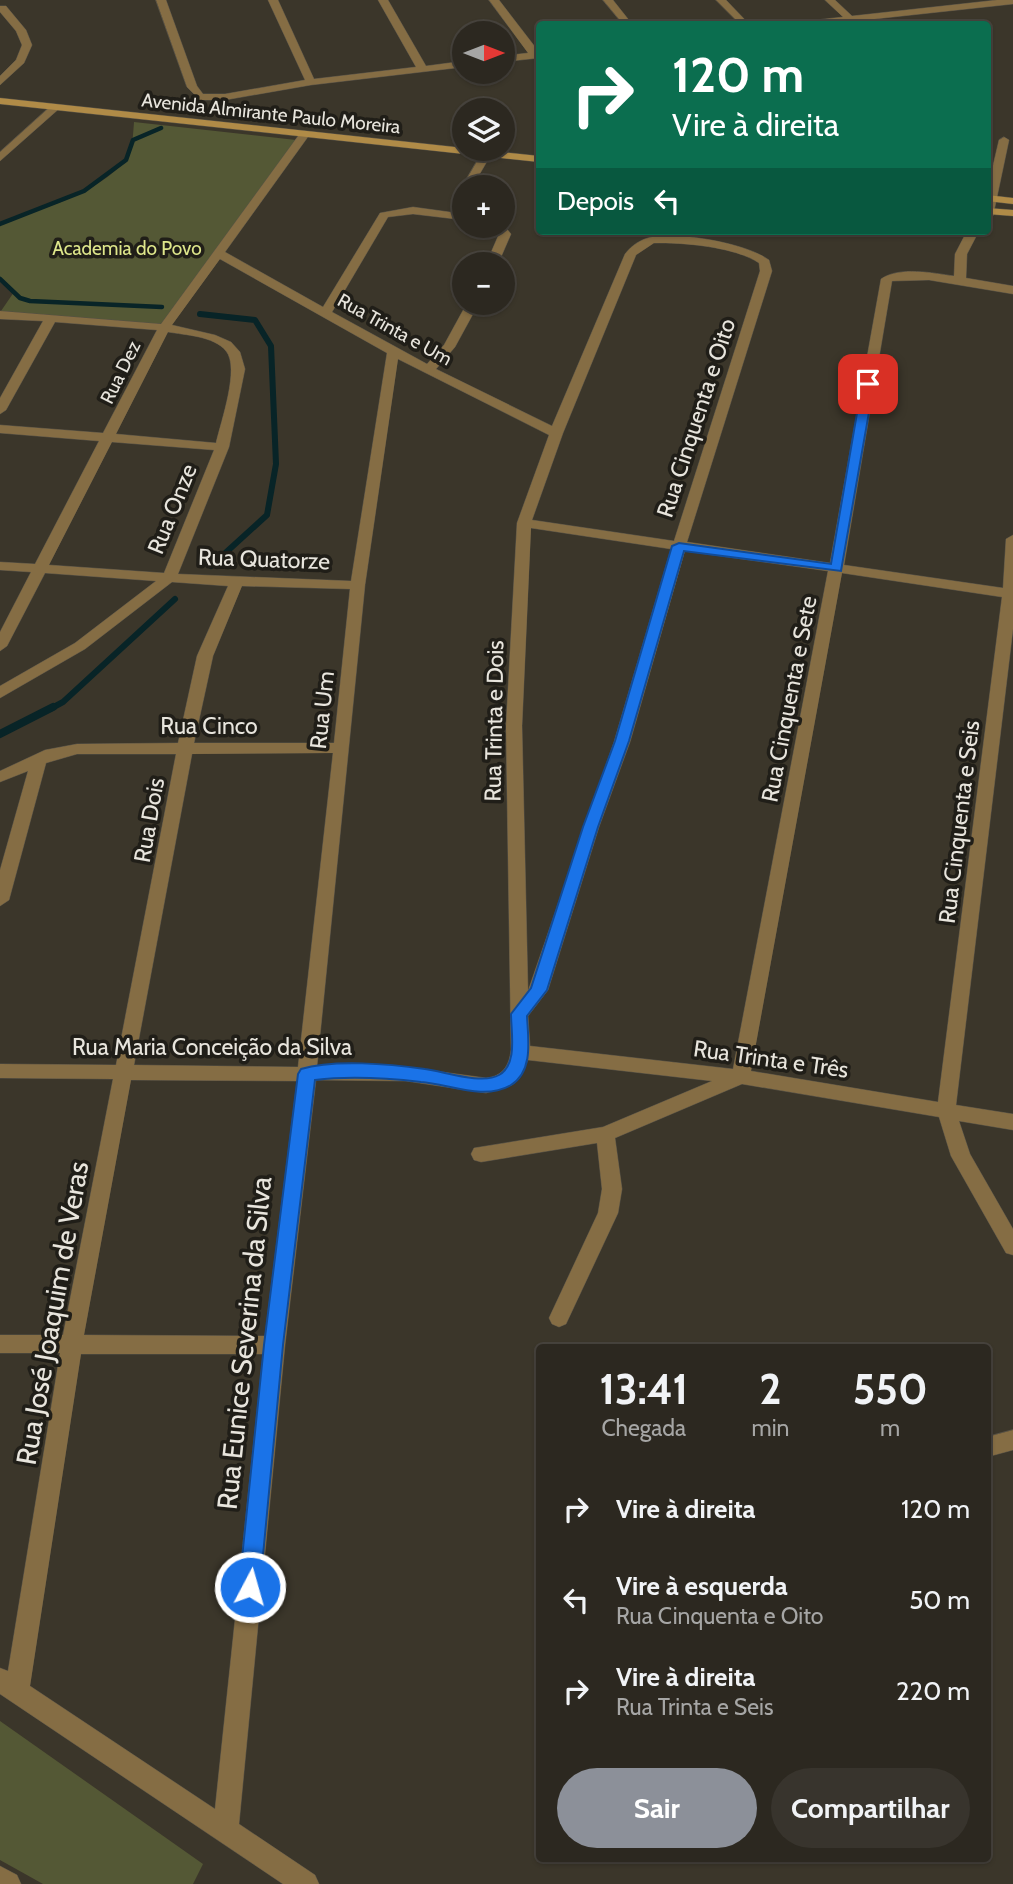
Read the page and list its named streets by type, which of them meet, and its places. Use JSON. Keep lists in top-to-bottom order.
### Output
{
  "streets": {
    "main road": ["Avenida Almirante Paulo Moreira"],
    "street": [
      "Rua Trinta e Um",
      "Rua Dez",
      "Rua Cinquenta e Oito",
      "Rua Onze",
      "Rua Quatorze",
      "Rua Cinquenta e Sete",
      "Rua Um",
      "Rua Trinta e Dois",
      "Rua Cinco",
      "Rua Dois",
      "Rua Cinquenta e Seis",
      "Rua Maria Conceição da Silva",
      "Rua Trinta e Três",
      "Rua José Joaquim de Veras",
      "Rua Eunice Severina da Silva"
    ]
  },
  "crossings": [
    ["Avenida Almirante Paulo Moreira", "Rua Dez"],
    ["Rua Trinta e Um", "Rua Dez"],
    ["Rua Trinta e Um", "Rua Cinquenta e Oito"],
    ["Rua Trinta e Um", "Rua Um"],
    ["Rua Trinta e Um", "Rua Trinta e Dois"],
    ["Rua Dez", "Rua Onze"],
    ["Rua Dez", "Rua Quatorze"],
    ["Rua Cinquenta e Oito", "Rua Trinta e Dois"],
    ["Rua Onze", "Rua Quatorze"],
    ["Rua Quatorze", "Rua Um"],
    ["Rua Quatorze", "Rua Dois"],
    ["Rua Cinquenta e Sete", "Rua Trinta e Três"],
    ["Rua Um", "Rua Cinco"],
    ["Rua Um", "Rua Maria Conceição da Silva"],
    ["Rua Um", "Rua Eunice Severina da Silva"],
    ["Rua Cinco", "Rua Dois"],
    ["Rua Dois", "Rua Maria Conceição da Silva"],
    ["Rua Dois", "Rua José Joaquim de Veras"],
    ["Rua Cinquenta e Seis", "Rua Trinta e Três"],
    ["Rua Maria Conceição da Silva", "Rua Trinta e Três"],
    ["Rua Maria Conceição da Silva", "Rua José Joaquim de Veras"],
    ["Rua Maria Conceição da Silva", "Rua Eunice Severina da Silva"]
  ],
  "parks": ["Academia do Povo"],
  "north": "right",
  "page": {
    "map_buttons": ["+", "−"],
    "turn": ["120 m", "Vire à direita"],
    "then": "Depois",
    "eta": [
      "13:41",
      "Chegada",
      "2",
      "min",
      "550",
      "m"
    ],
    "list": [
      {
        "name": "Vire à direita",
        "value": "120 m"
      },
      {
        "name": "Vire à esquerda",
        "note": "Rua Cinquenta e Oito",
        "value": "50 m"
      },
      {
        "name": "Vire à direita",
        "note": "Rua Trinta e Seis",
        "value": "220 m"
      }
    ],
    "buttons": ["Sair", "Compartilhar"]
  }
}
